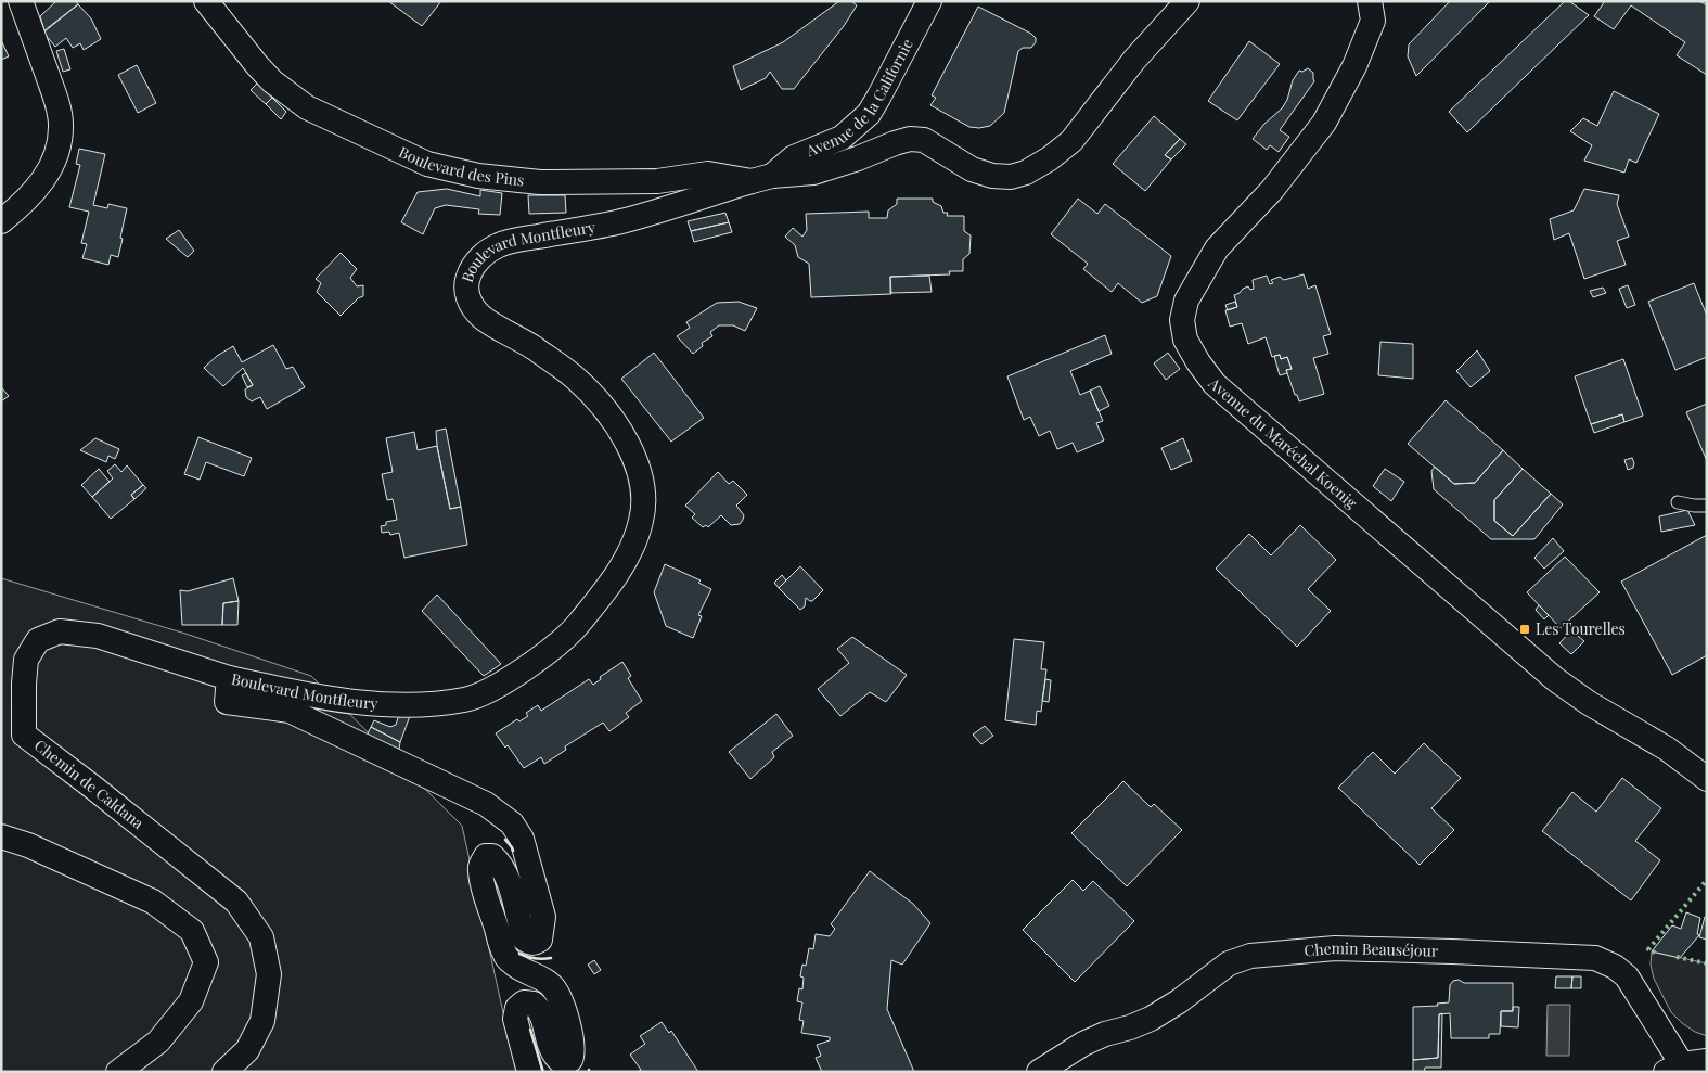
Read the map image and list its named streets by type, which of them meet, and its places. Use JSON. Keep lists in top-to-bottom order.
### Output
{
  "streets": {
    "street": [
      "Avenue de la Californie",
      "Boulevard des Pins",
      "Boulevard Montfleury",
      "Avenue du Maréchal Koenig",
      "Chemin de Caldana",
      "Chemin Beauséjour"
    ]
  },
  "crossings": [
    ["Avenue de la Californie", "Boulevard des Pins"],
    ["Avenue de la Californie", "Boulevard Montfleury"],
    ["Boulevard des Pins", "Boulevard Montfleury"],
    ["Boulevard Montfleury", "Chemin de Caldana"]
  ],
  "places": {
    "transit": ["Les Tourelles"]
  }
}
